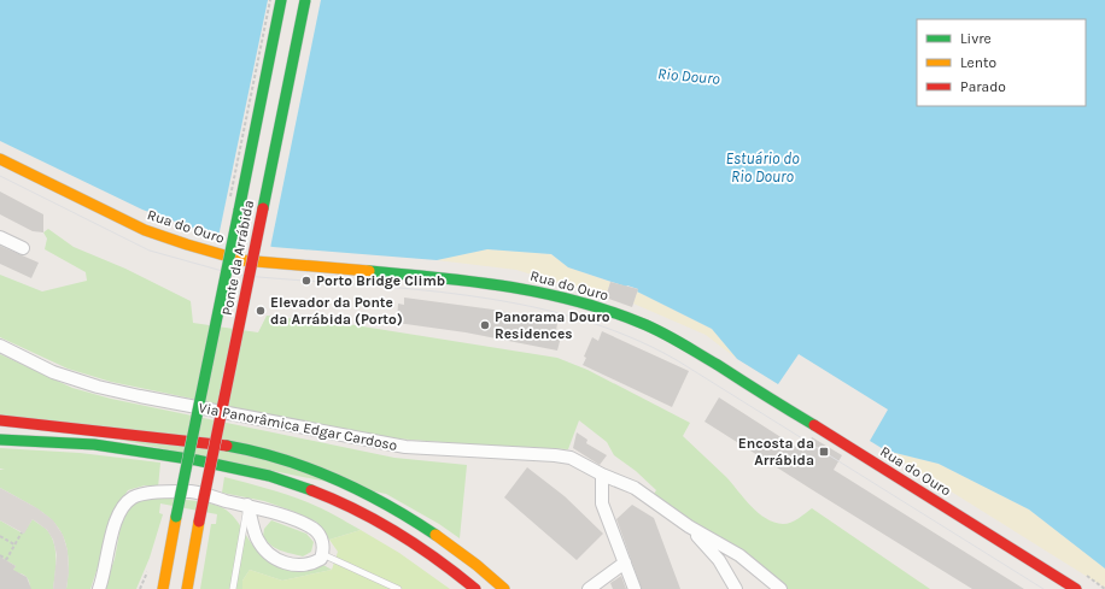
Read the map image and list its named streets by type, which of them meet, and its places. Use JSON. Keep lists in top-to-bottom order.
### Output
{
  "streets": {
    "main road": ["Rua do Ouro", "Ponte da Arrábida"],
    "street": ["Via Panorâmica Edgar Cardoso"]
  },
  "water": ["Rio Douro", "Estuário do Rio Douro"],
  "places": {
    "other": ["Porto Bridge Climb", "Elevador da Ponte da Arrábida (Porto)", "Panorama Douro Residences"],
    "transit": ["Encosta da Arrábida"]
  },
  "legend": ["Livre", "Lento", "Parado"]
}
